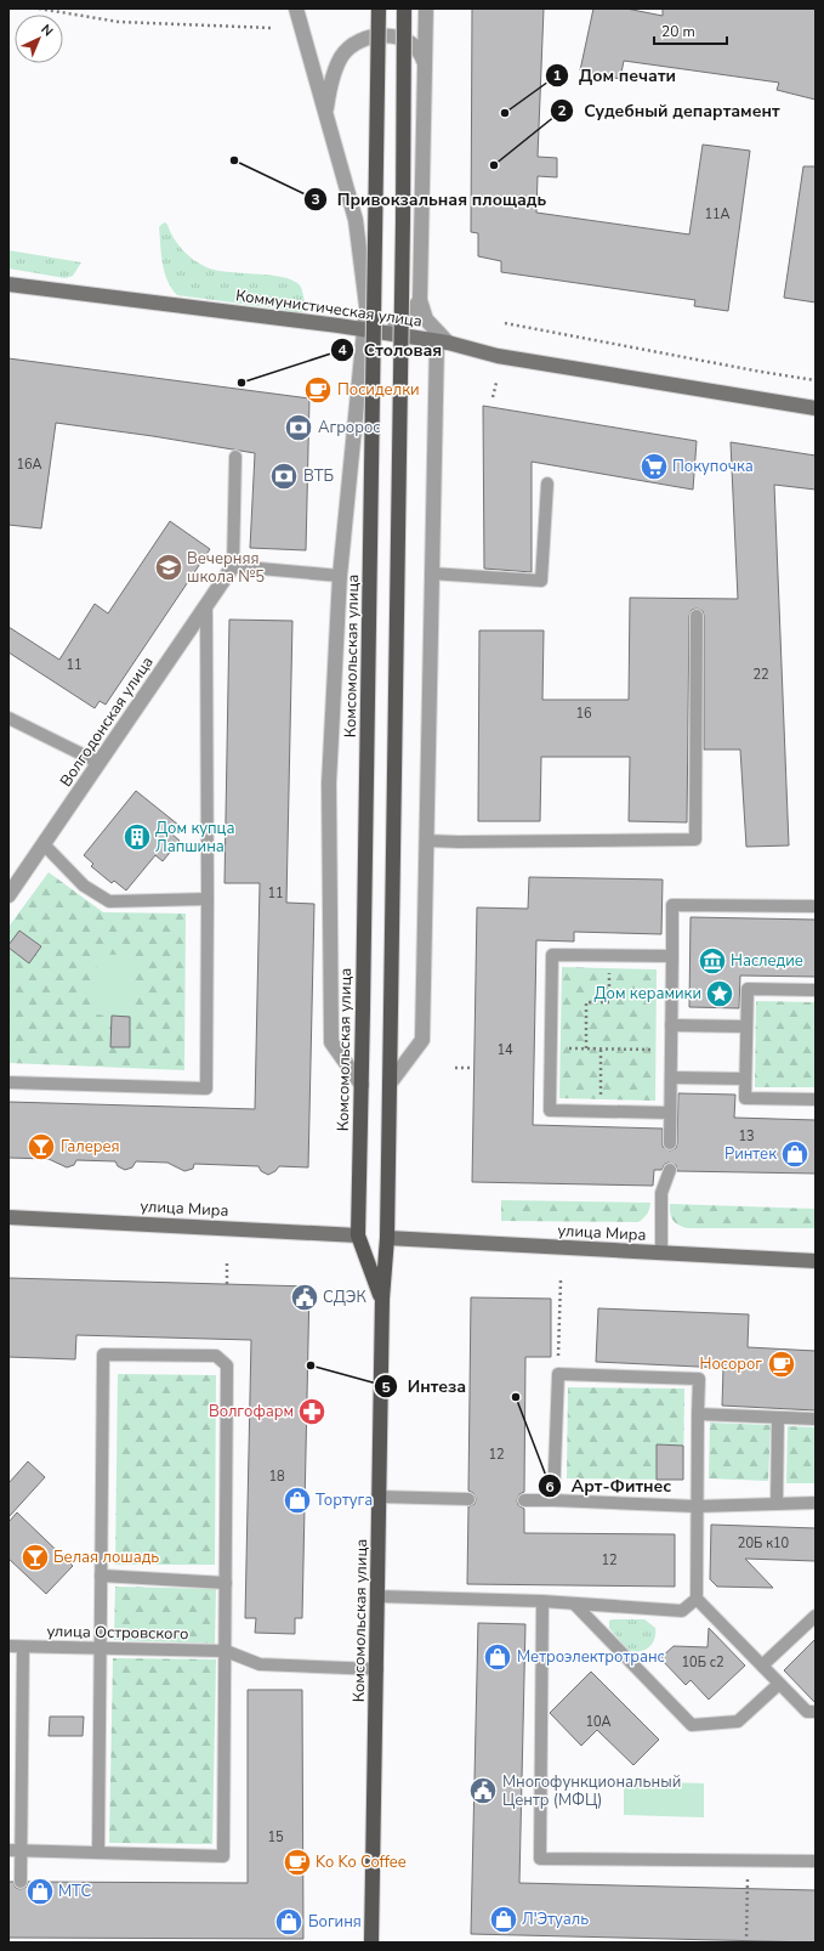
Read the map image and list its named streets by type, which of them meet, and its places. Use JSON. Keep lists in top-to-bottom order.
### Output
{
  "streets": {
    "main road": ["Коммунистическая улица", "Комсомольская улица", "улица Мира"],
    "street": ["Волгодонская улица"],
    "lane": ["улица Островского"]
  },
  "crossings": [
    ["Комсомольская улица", "улица Мира"]
  ],
  "places": {
    "other": [
      "Дом печати",
      "Привокзальная площадь",
      "Судебный департамент",
      "Столовая",
      "Интеза",
      "Арт-Фитнес"
    ],
    "cafe": ["Посиделки", "Носорог", "Ko Ko Coffee"],
    "bank": ["Агророс", "ВТБ"],
    "supermarket": ["Покупочка"],
    "school or university": ["Вечерняя школа №5"],
    "building": ["Дом купца Лапшина"],
    "museum": ["Наследие"],
    "place": ["Дом керамики"],
    "bar": ["Галерея", "Белая лошадь"],
    "shop": [
      "Ринтек",
      "Тортуга",
      "Метроэлектротранс",
      "МТС",
      "Л'Этуаль",
      "Богиня"
    ],
    "public building": ["СДЭК", "Многофункциональный Центр (МФЦ)"],
    "pharmacy": ["Волгофарм"]
  },
  "house_numbers": [
    "11А",
    "16А",
    "11",
    "22",
    "16",
    "11",
    "14",
    "13",
    "12",
    "18",
    "20Б к10",
    "12",
    "10Б с2",
    "10А",
    "15"
  ],
  "scale_bar": "20 m",
  "north": "top right"
}
